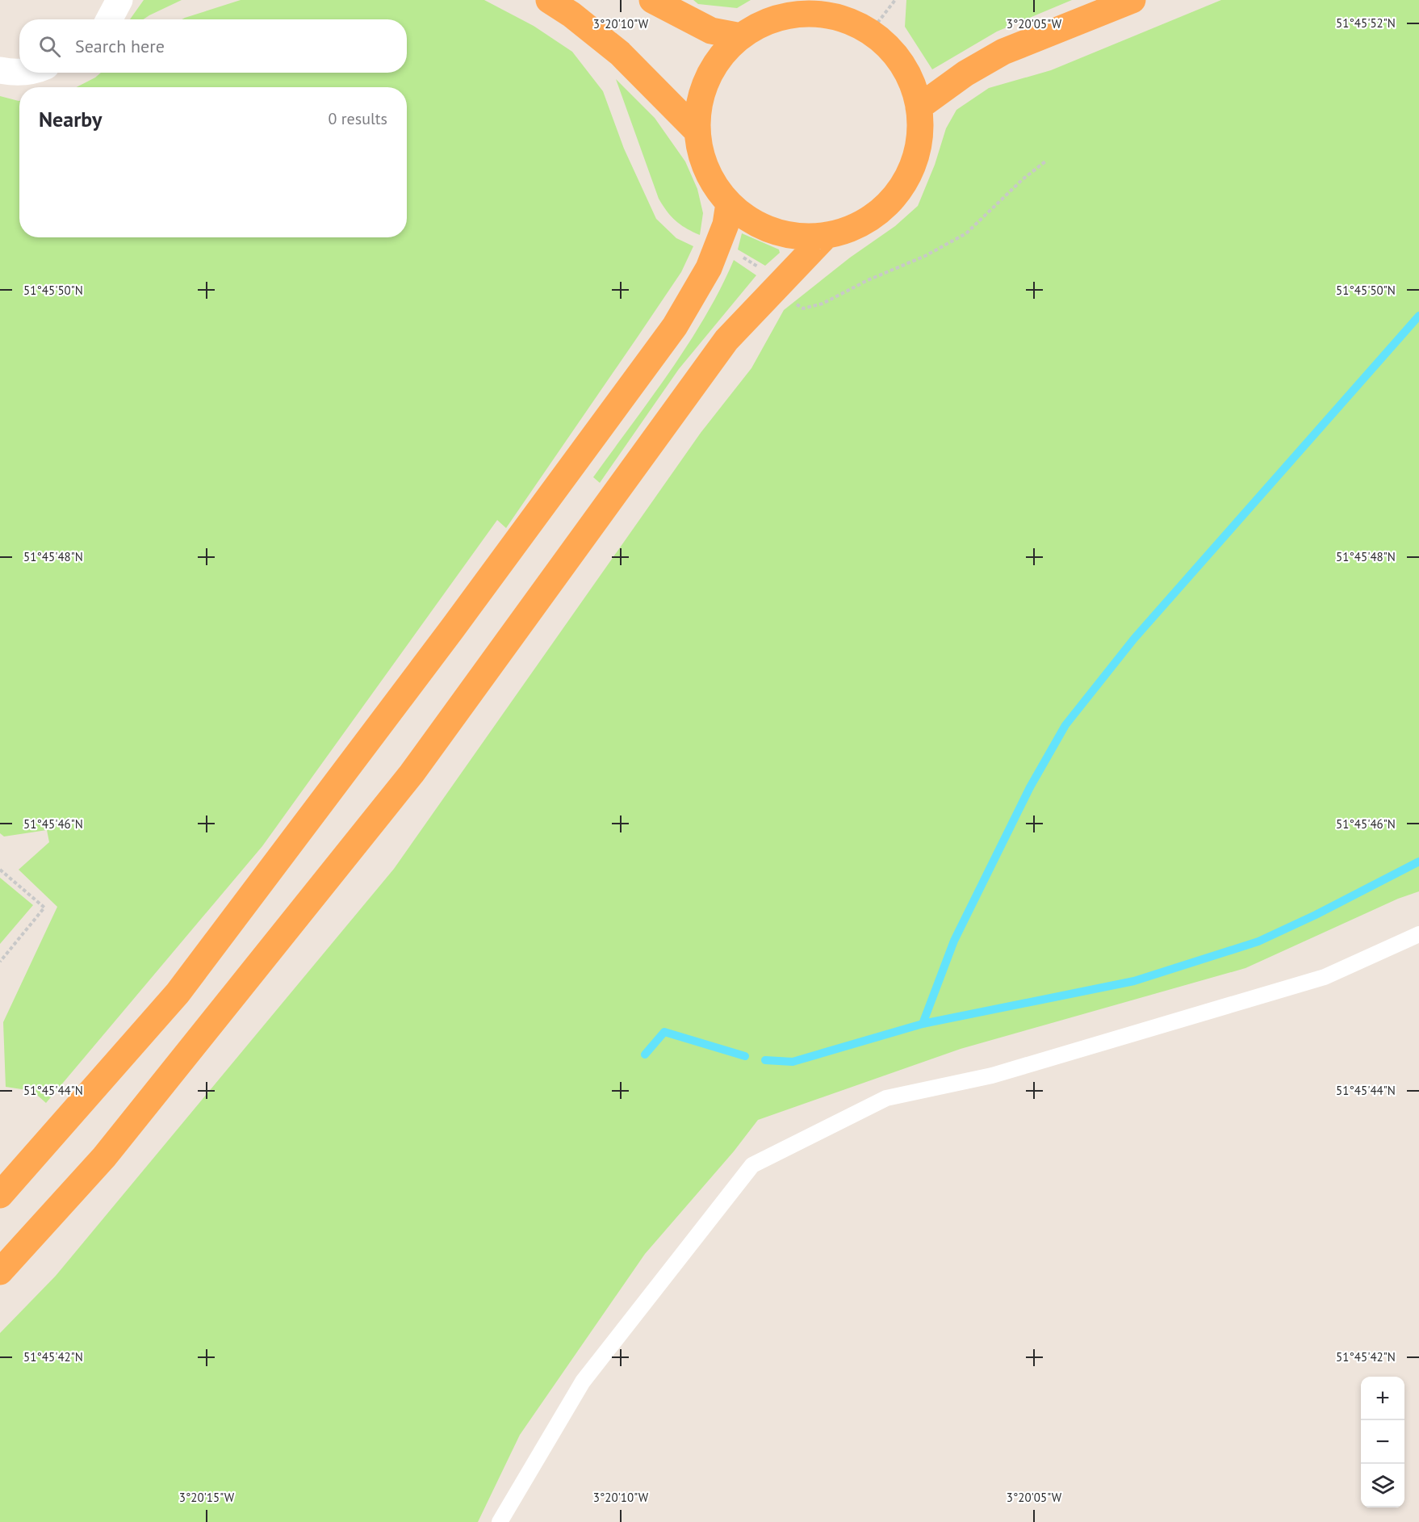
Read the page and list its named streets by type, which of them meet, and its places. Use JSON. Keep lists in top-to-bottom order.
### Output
{
  "page": {
    "search": "Search here",
    "heading": ["Nearby", "0 results"],
    "map_buttons": ["+", "−"]
  },
  "coordinates": [
    "51°45'52\"N",
    "3°20'10\"W",
    "3°20'05\"W",
    "51°45'50\"N",
    "51°45'48\"N",
    "51°45'46\"N",
    "51°45'44\"N",
    "51°45'42\"N",
    "3°20'15\"W"
  ]
}
